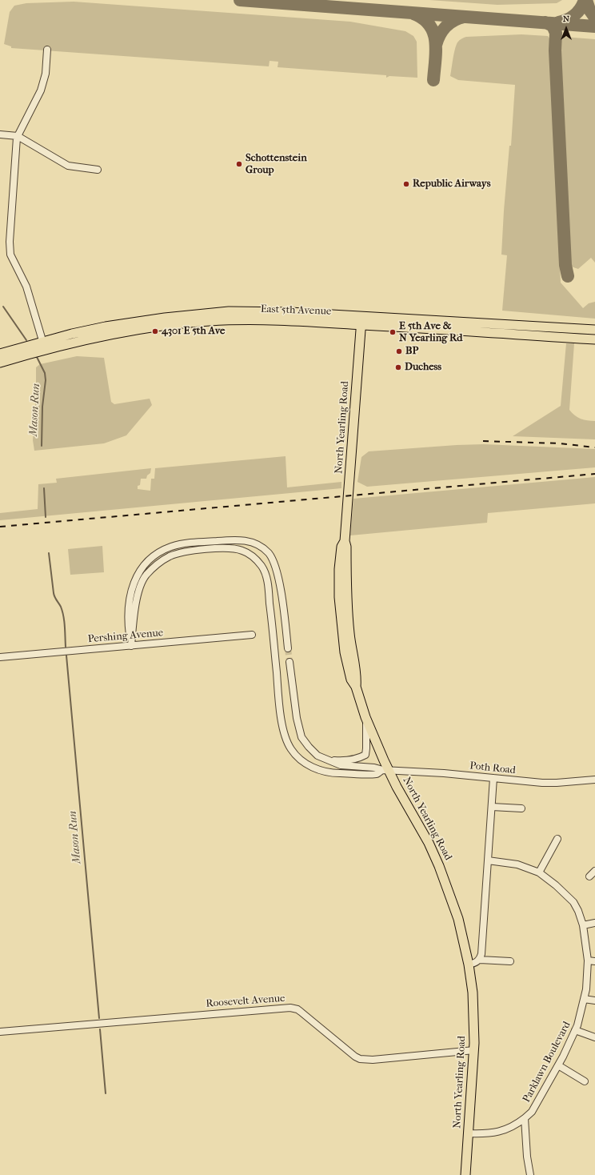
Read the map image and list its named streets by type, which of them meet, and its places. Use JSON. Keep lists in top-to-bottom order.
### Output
{
  "streets": {
    "main road": ["East 5th Avenue", "North Yearling Road"],
    "street": [
      "Pershing Avenue",
      "Poth Road",
      "Roosevelt Avenue",
      "Parklawn Boulevard"
    ]
  },
  "crossings": [
    ["East 5th Avenue", "North Yearling Road"],
    ["North Yearling Road", "Poth Road"],
    ["North Yearling Road", "Roosevelt Avenue"],
    ["North Yearling Road", "Parklawn Boulevard"]
  ],
  "water": ["Mason Run"],
  "places": [
    "Schottenstein Group",
    "Republic Airways",
    "4301 E 5th Ave",
    "E 5th Ave & N Yearling Rd",
    "BP",
    "Duchess"
  ],
  "north": "top"
}
